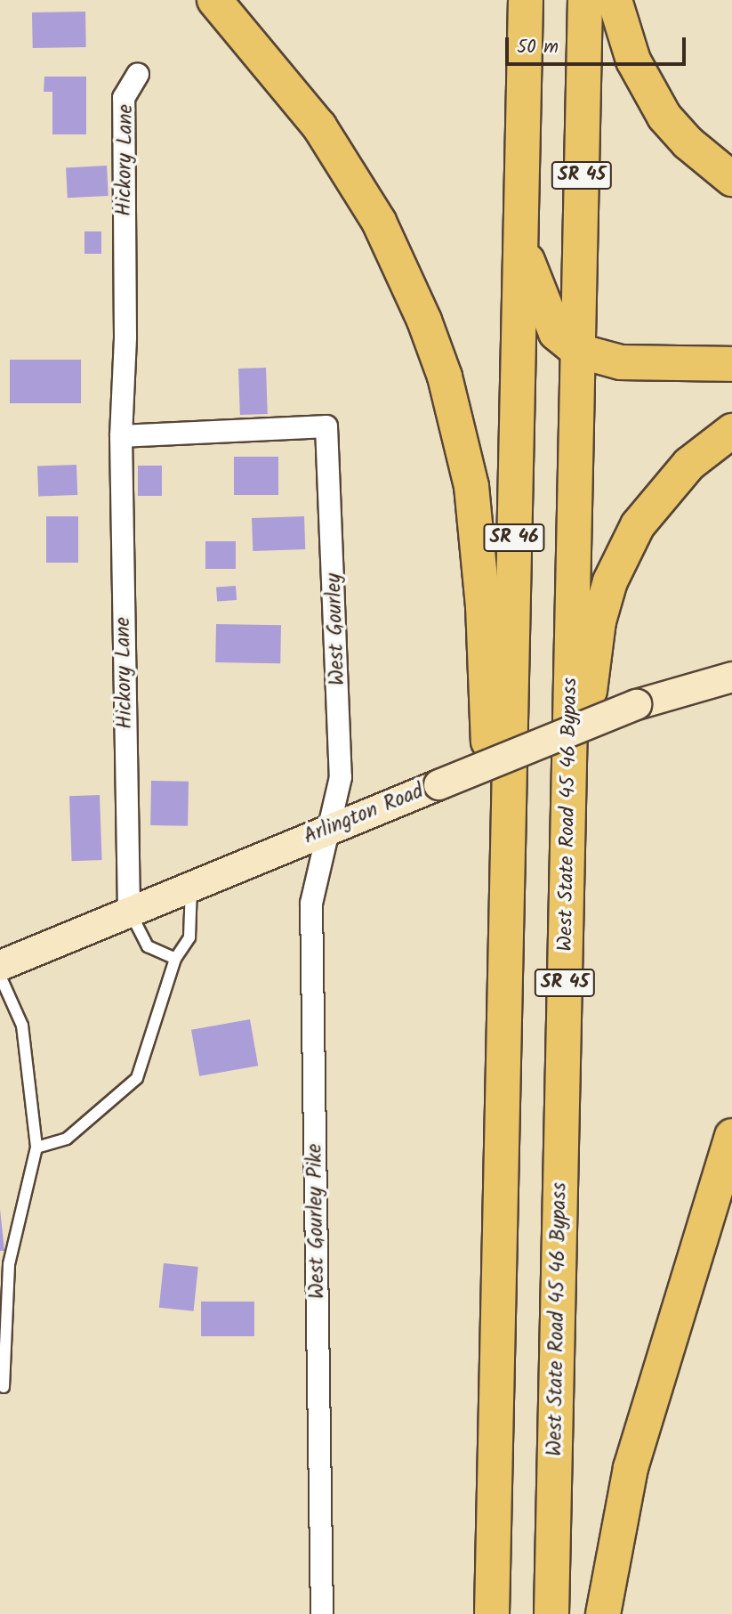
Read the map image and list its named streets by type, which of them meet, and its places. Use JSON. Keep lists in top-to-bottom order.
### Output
{
  "streets": {
    "highway": ["SR 45", "SR 46", "West State Road 45 46 Bypass"],
    "street": [
      "Hickory Lane",
      "West Gourley",
      "Arlington Road",
      "West Gourley Pike"
    ]
  },
  "crossings": [
    ["Hickory Lane", "West Gourley"],
    ["Hickory Lane", "Arlington Road"],
    ["SR 45", "West State Road 45 46 Bypass"],
    ["West Gourley", "Arlington Road"],
    ["West Gourley", "West Gourley Pike"],
    ["Arlington Road", "West Gourley Pike"]
  ],
  "scale_bar": "50 m"
}
